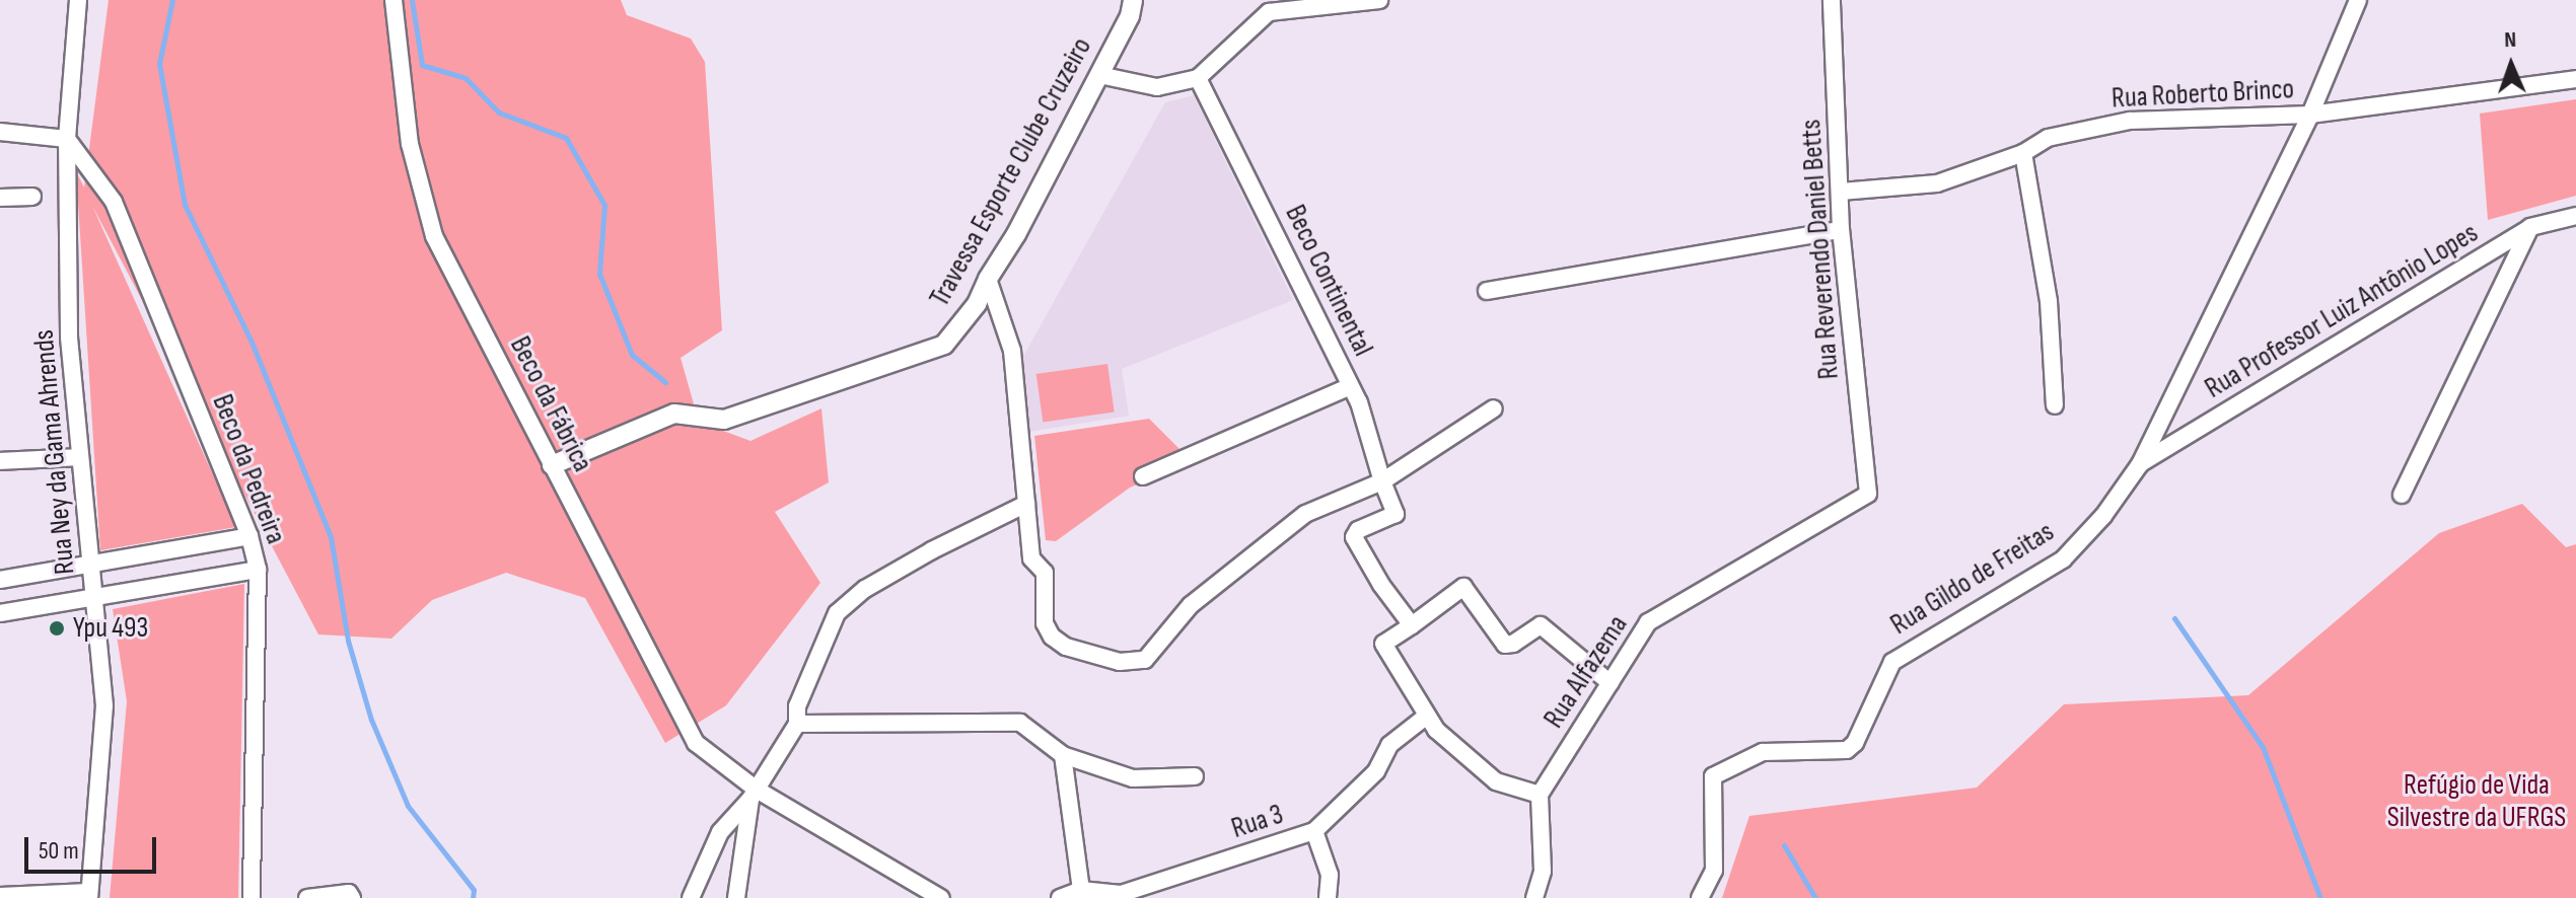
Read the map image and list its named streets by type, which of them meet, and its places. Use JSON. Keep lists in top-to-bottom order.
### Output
{
  "streets": {
    "street": [
      "Rua Roberto Brinco",
      "Travessa Esporte Clube Cruzeiro",
      "Rua Reverendo Daniel Betts",
      "Beco Continental",
      "Rua Professor Luiz Antônio Lopes",
      "Beco da Fábrica",
      "Rua Ney da Gama Ahrends",
      "Beco da Pedreira",
      "Rua Gildo de Freitas",
      "Rua Alfazema",
      "Rua 3"
    ]
  },
  "crossings": [
    ["Rua Roberto Brinco", "Rua Reverendo Daniel Betts"],
    ["Rua Roberto Brinco", "Rua Gildo de Freitas"],
    ["Travessa Esporte Clube Cruzeiro", "Beco da Fábrica"],
    ["Rua Reverendo Daniel Betts", "Rua Alfazema"],
    ["Rua Professor Luiz Antônio Lopes", "Rua Gildo de Freitas"],
    ["Rua Ney da Gama Ahrends", "Beco da Pedreira"]
  ],
  "parks": ["Refúgio de Vida Silvestre da UFRGS"],
  "places": ["Ypu 493"],
  "scale_bar": "50 m",
  "north": "top"
}
